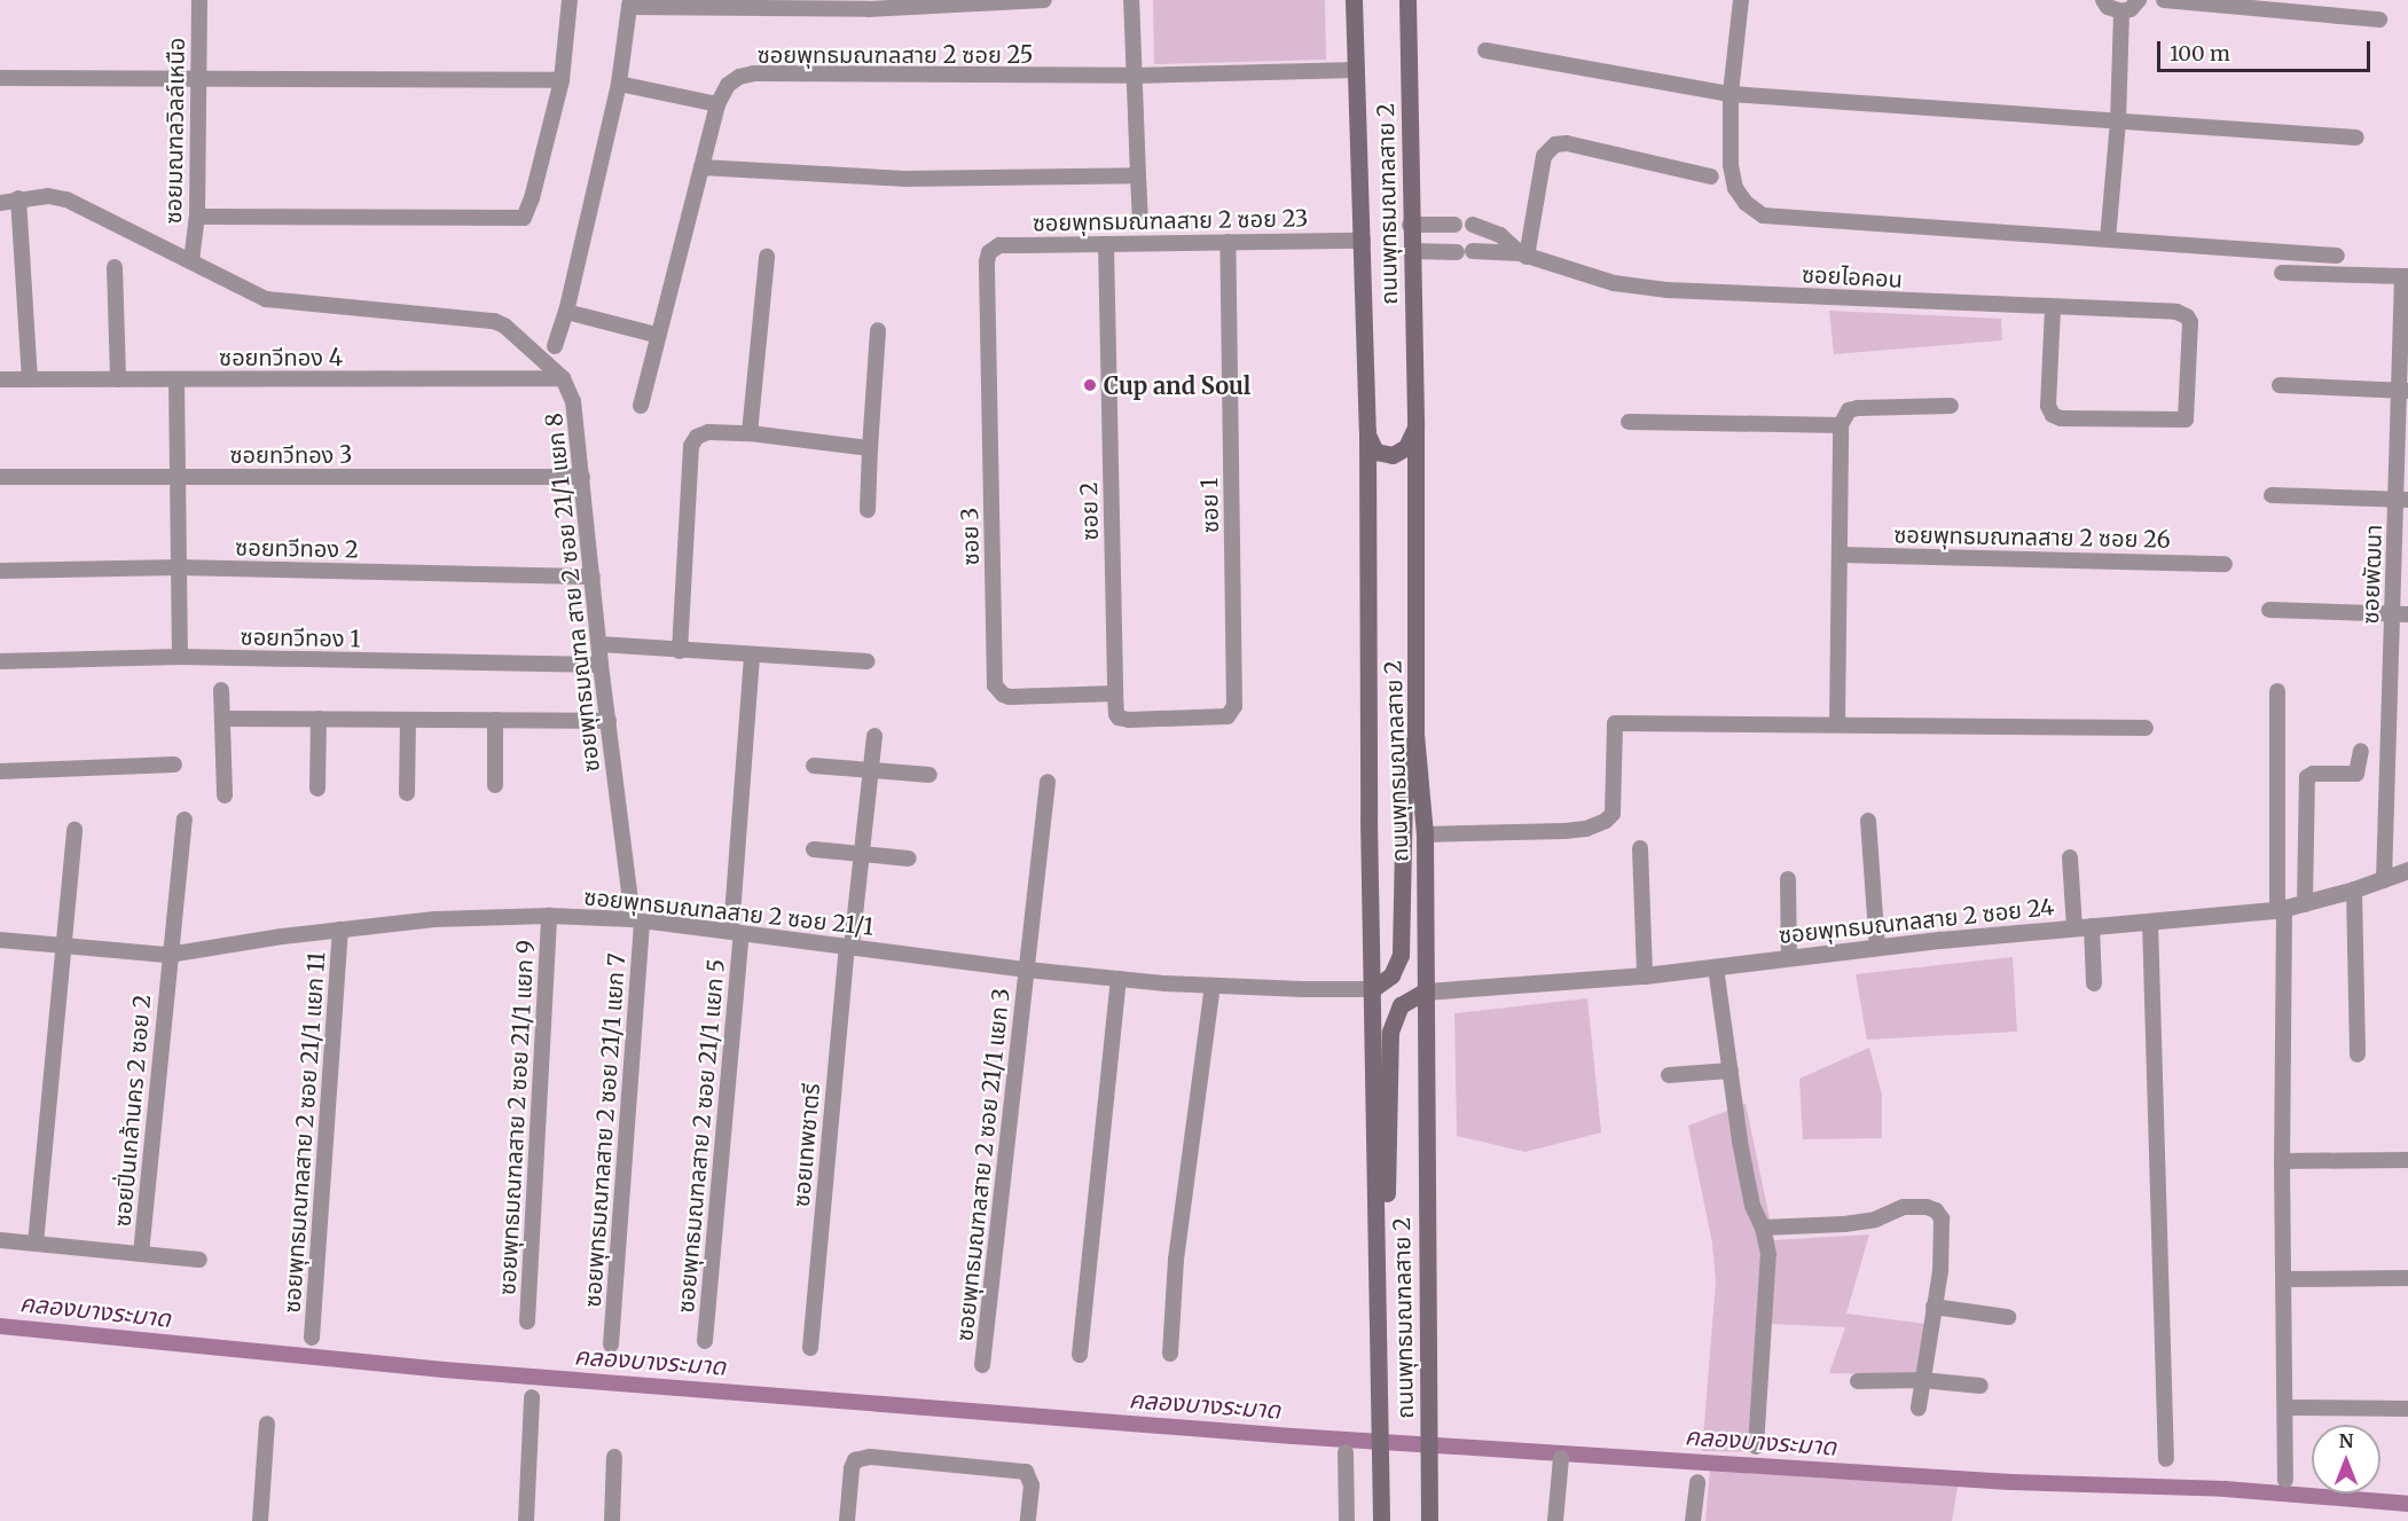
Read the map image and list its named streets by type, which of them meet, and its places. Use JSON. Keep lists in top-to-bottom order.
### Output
{
  "streets": {
    "main road": ["ถนนพุทธมณฑลสาย 2"],
    "street": [
      "ซอยพุทธมณฑลสาย 2 ซอย 25",
      "ซอยมณฑลวิลล์เหนือ",
      "ซอยพุทธมณฑลสาย 2 ซอย 23",
      "ซอยไอคอน",
      "ซอยทวีทอง 4",
      "ซอยทวีทอง 3",
      "ซอย 1",
      "ซอย 2",
      "ซอย 3",
      "ซอยพุทธมณฑลสาย 2 ซอย 26",
      "ซอยทวีทอง 2",
      "ซอยพัฒนา",
      "ซอยพุทธมณฑล สาย 2 ซอย 21/1 แยก 8",
      "ซอยทวีทอง 1",
      "ซอยพุทธมณฑลสาย 2 ซอย 21/1",
      "ซอยพุทธมณฑลสาย 2 ซอย 24",
      "ซอยปิ่นเกล้านคร 2 ซอย 2",
      "ซอยพุทธมณฑลสาย 2 ซอย 21/1 แยก 9",
      "ซอยพุทธมณฑลสาย 2 ซอย 21/1 แยก 7",
      "ซอยพุทธมณฑลสาย 2 ซอย 21/1 แยก 11",
      "ซอยพุทธมณฑลสาย 2 ซอย 21/1 แยก 5",
      "ซอยเทพชาตรี",
      "ซอยพุทธมณฑลสาย 2 ซอย 21/1 แยก 3"
    ]
  },
  "crossings": [
    ["ซอยพุทธมณฑลสาย 2 ซอย 25", "ถนนพุทธมณฑลสาย 2"],
    ["ซอยมณฑลวิลล์เหนือ", "ซอยพุทธมณฑล สาย 2 ซอย 21/1 แยก 8"],
    ["ถนนพุทธมณฑลสาย 2", "ซอยพุทธมณฑลสาย 2 ซอย 23"],
    ["ถนนพุทธมณฑลสาย 2", "ซอยไอคอน"],
    ["ถนนพุทธมณฑลสาย 2", "ซอยพุทธมณฑลสาย 2 ซอย 21/1"],
    ["ถนนพุทธมณฑลสาย 2", "ซอยพุทธมณฑลสาย 2 ซอย 24"],
    ["ซอยพุทธมณฑลสาย 2 ซอย 23", "ซอย 1"],
    ["ซอยพุทธมณฑลสาย 2 ซอย 23", "ซอย 2"],
    ["ซอยพุทธมณฑลสาย 2 ซอย 23", "ซอย 3"],
    ["ซอยทวีทอง 4", "ซอยพุทธมณฑล สาย 2 ซอย 21/1 แยก 8"],
    ["ซอยทวีทอง 3", "ซอยพุทธมณฑล สาย 2 ซอย 21/1 แยก 8"],
    ["ซอย 1", "ซอย 2"],
    ["ซอย 2", "ซอย 3"],
    ["ซอยทวีทอง 2", "ซอยพุทธมณฑล สาย 2 ซอย 21/1 แยก 8"],
    ["ซอยพัฒนา", "ซอยพุทธมณฑลสาย 2 ซอย 24"],
    ["ซอยพุทธมณฑล สาย 2 ซอย 21/1 แยก 8", "ซอยทวีทอง 1"],
    ["ซอยพุทธมณฑล สาย 2 ซอย 21/1 แยก 8", "ซอยพุทธมณฑลสาย 2 ซอย 21/1"],
    ["ซอยพุทธมณฑล สาย 2 ซอย 21/1 แยก 8", "ซอยพุทธมณฑลสาย 2 ซอย 21/1 แยก 7"],
    ["ซอยพุทธมณฑลสาย 2 ซอย 21/1", "ซอยปิ่นเกล้านคร 2 ซอย 2"],
    ["ซอยพุทธมณฑลสาย 2 ซอย 21/1", "ซอยพุทธมณฑลสาย 2 ซอย 21/1 แยก 9"],
    ["ซอยพุทธมณฑลสาย 2 ซอย 21/1", "ซอยพุทธมณฑลสาย 2 ซอย 21/1 แยก 7"],
    ["ซอยพุทธมณฑลสาย 2 ซอย 21/1", "ซอยพุทธมณฑลสาย 2 ซอย 21/1 แยก 11"],
    ["ซอยพุทธมณฑลสาย 2 ซอย 21/1", "ซอยพุทธมณฑลสาย 2 ซอย 21/1 แยก 5"],
    ["ซอยพุทธมณฑลสาย 2 ซอย 21/1", "ซอยเทพชาตรี"],
    ["ซอยพุทธมณฑลสาย 2 ซอย 21/1", "ซอยพุทธมณฑลสาย 2 ซอย 21/1 แยก 3"]
  ],
  "water": ["คลองบางระมาด"],
  "places": ["Cup and Soul"],
  "scale_bar": "100 m",
  "north": "top"
}
